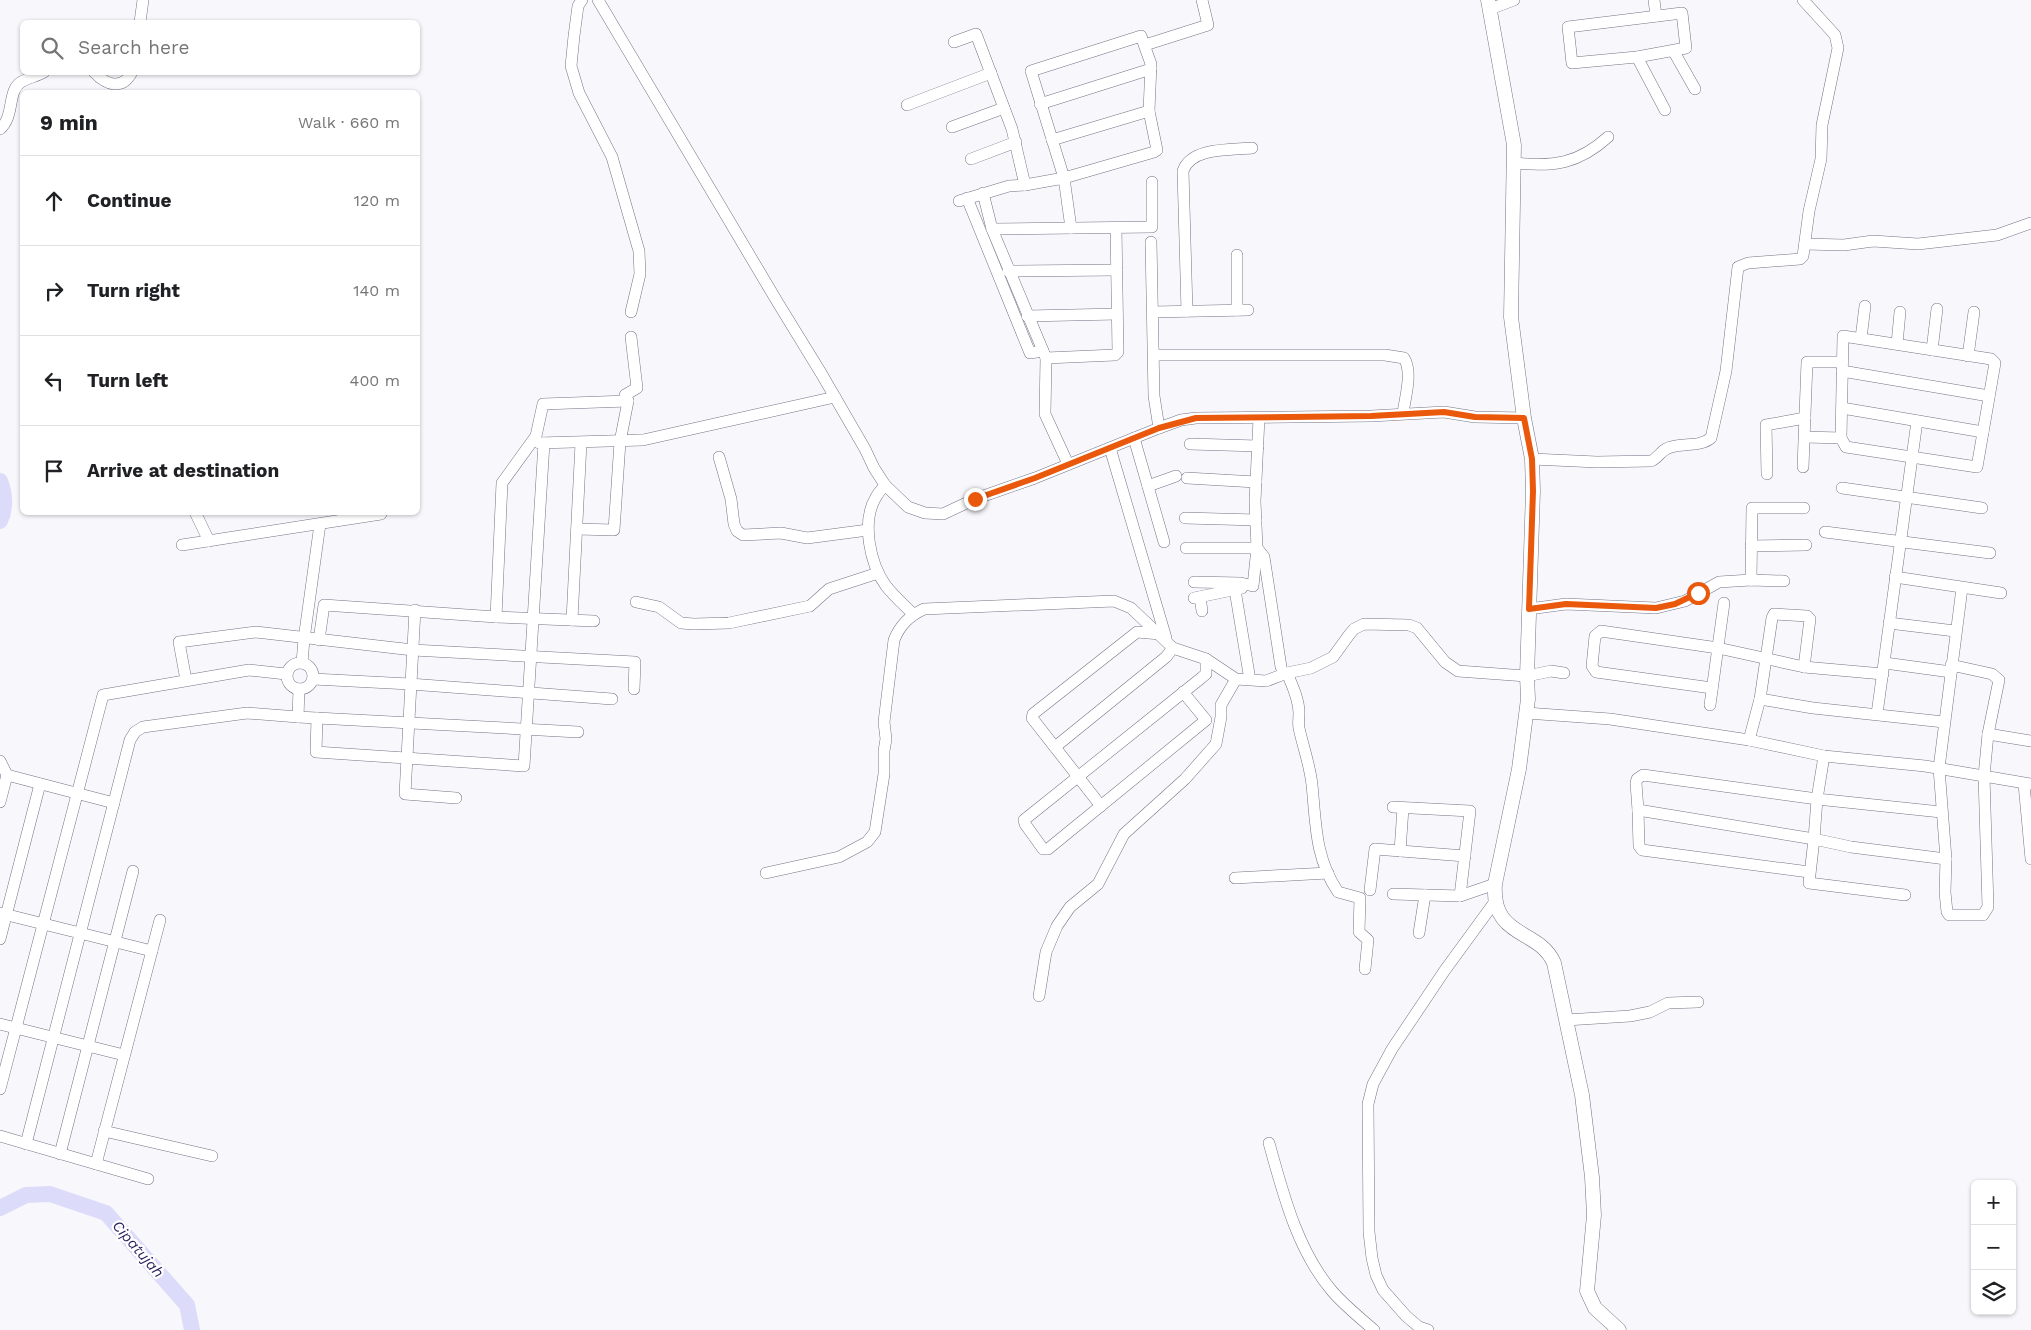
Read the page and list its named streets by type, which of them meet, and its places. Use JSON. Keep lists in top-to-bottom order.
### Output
{
  "water": ["Cipatujah"],
  "page": {
    "search": "Search here",
    "heading": ["9 min", "Walk · 660 m"],
    "list": [
      ["Continue", "120 m"],
      ["Turn right", "140 m"],
      ["Turn left", "400 m"],
      "Arrive at destination"
    ],
    "map_buttons": ["+", "−"]
  }
}
